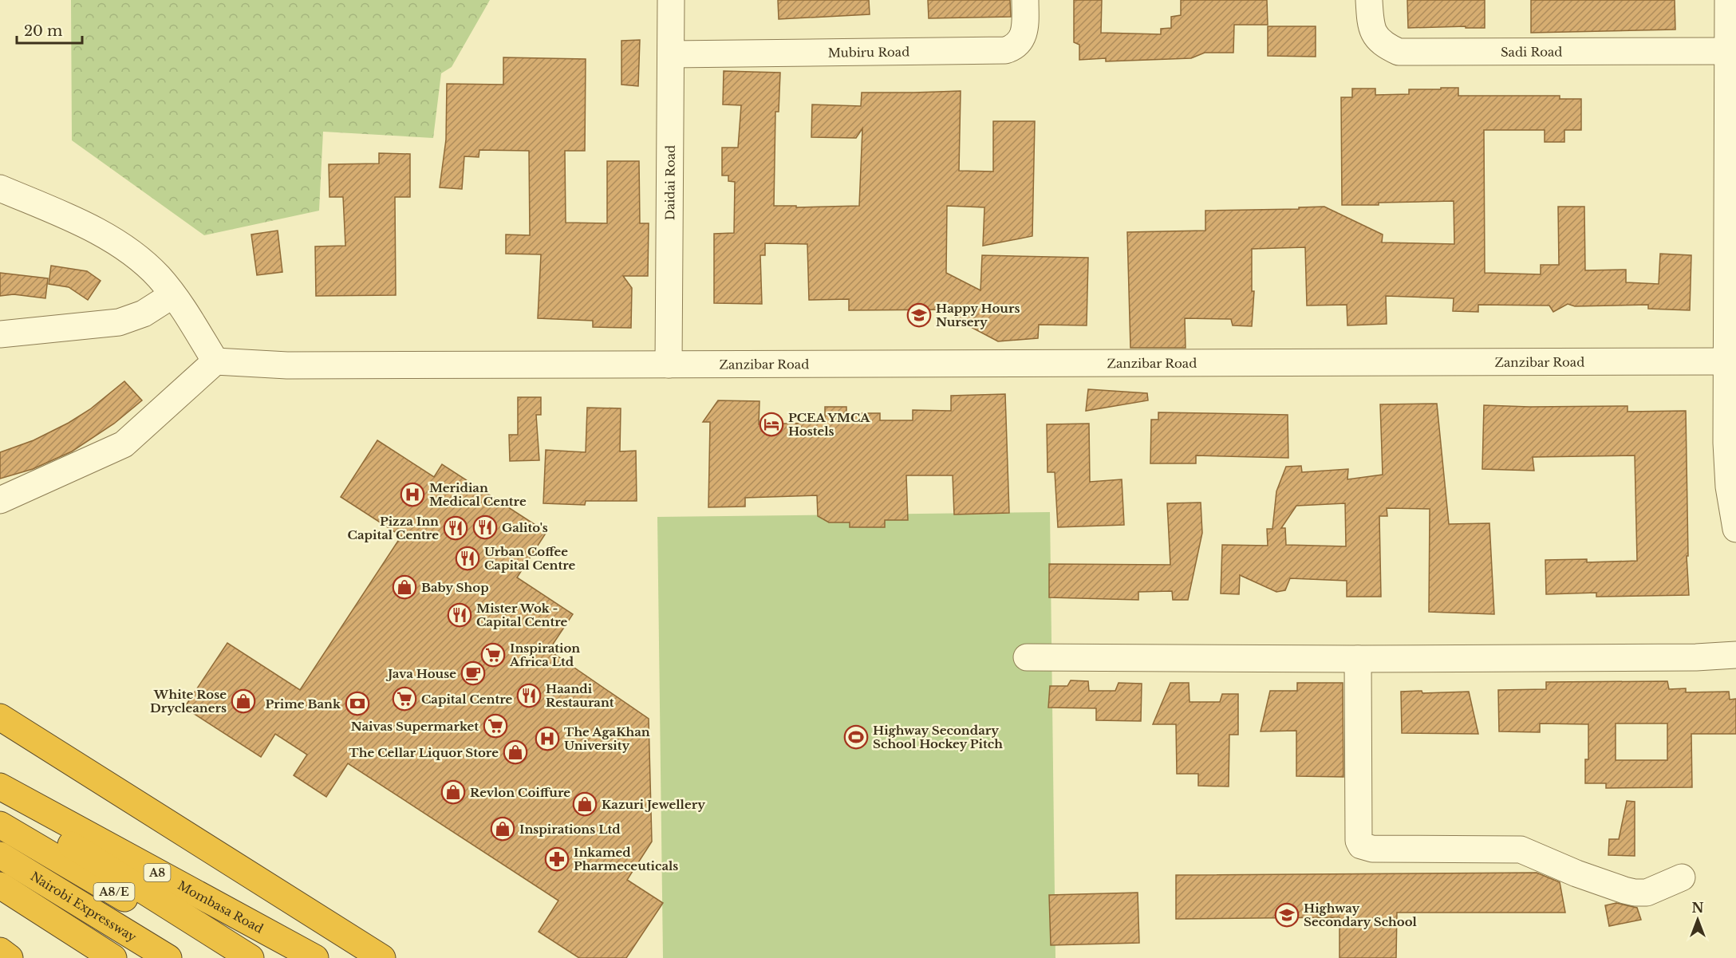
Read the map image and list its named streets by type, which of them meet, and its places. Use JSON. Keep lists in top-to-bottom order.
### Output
{
  "streets": {
    "highway": [
      "A8",
      "A8/E",
      "Nairobi Expressway",
      "Mombasa Road"
    ],
    "street": [
      "Sadi Road",
      "Mubiru Road",
      "Daidai Road",
      "Zanzibar Road"
    ]
  },
  "crossings": [
    ["Mubiru Road", "Daidai Road"],
    ["Daidai Road", "Zanzibar Road"]
  ],
  "places": {
    "school or university": ["Happy Hours Nursery", "Highway Secondary School"],
    "hotel": ["PCEA YMCA Hostels"],
    "hospital": ["Meridian Medical Centre", "The AgaKhan University"],
    "restaurant": [
      "Galito's",
      "Pizza Inn Capital Centre",
      "Urban Coffee Capital Centre",
      "Mister Wok - Capital Centre",
      "Haandi Restaurant"
    ],
    "shop": [
      "Baby Shop",
      "White Rose Drycleaners",
      "The Cellar Liquor Store",
      "Revlon Coiffure",
      "Kazuri Jewellery",
      "Inspirations Ltd"
    ],
    "supermarket": ["Inspiration Africa Ltd", "Capital Centre", "Naivas Supermarket"],
    "cafe": ["Java House"],
    "bank": ["Prime Bank"],
    "sports": ["Highway Secondary School Hockey Pitch"],
    "pharmacy": ["Inkamed Pharmeceuticals"]
  },
  "scale_bar": "20 m",
  "north": "top"
}
